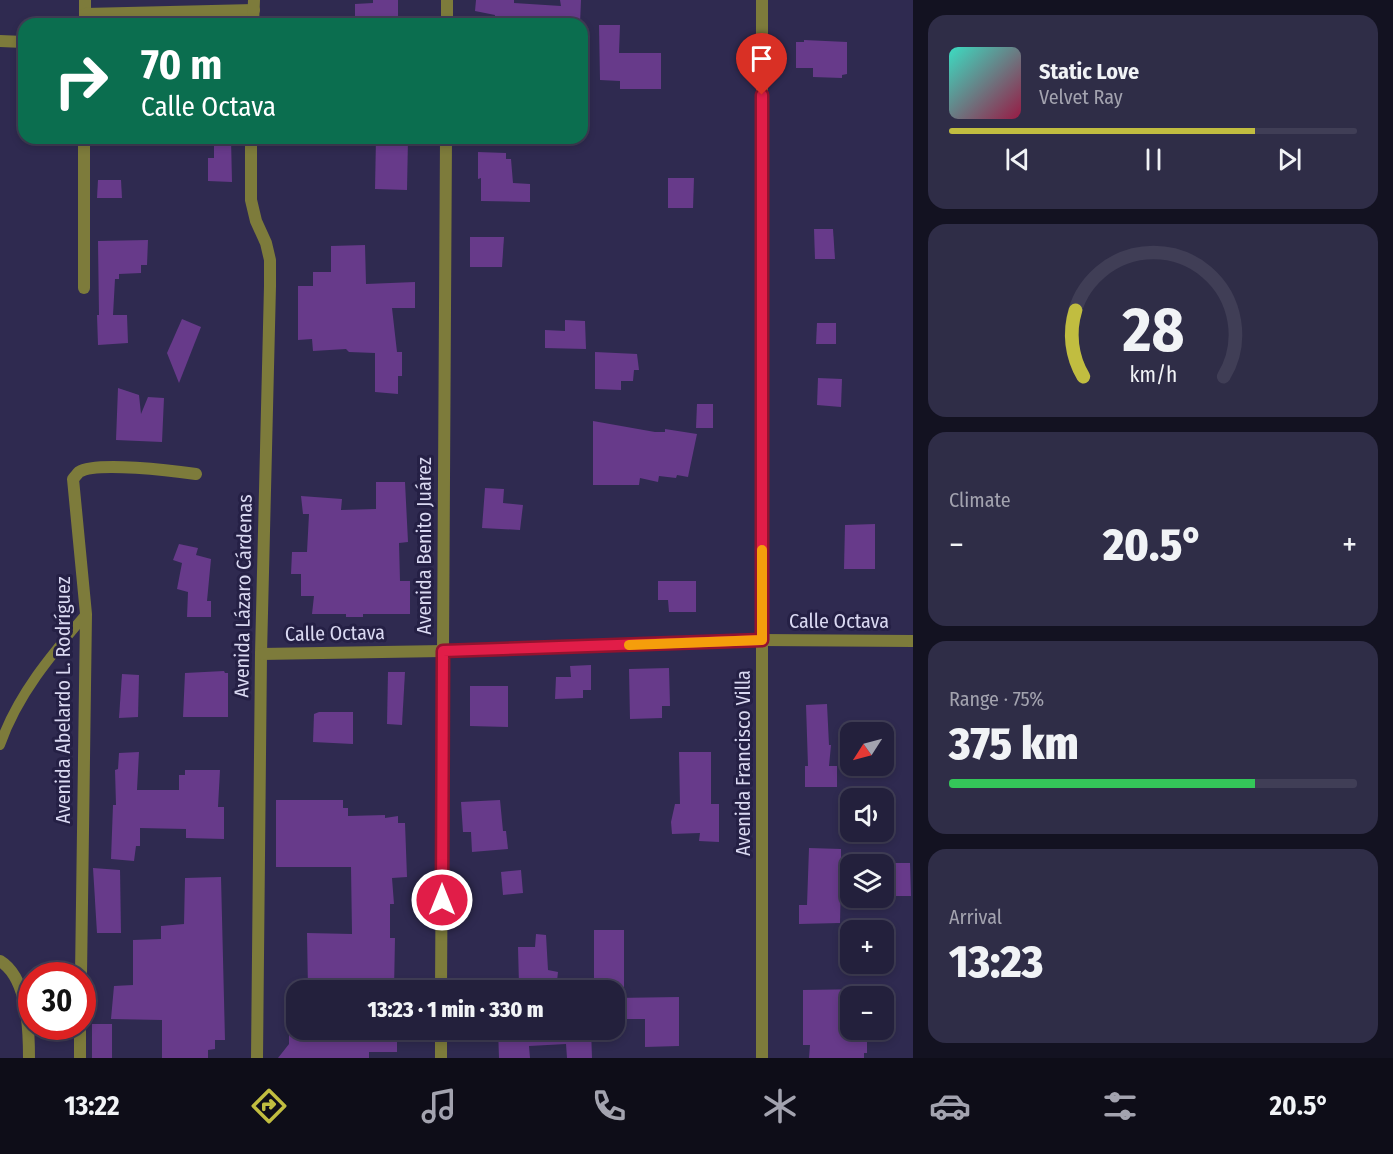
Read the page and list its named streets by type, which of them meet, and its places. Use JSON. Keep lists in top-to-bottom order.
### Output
{
  "streets": {
    "street": [
      "Avenida Benito Juárez",
      "Avenida Lázaro Cárdenas",
      "Calle Octava",
      "Avenida Abelardo L. Rodríguez",
      "Avenida Francisco Villa"
    ]
  },
  "crossings": [
    ["Avenida Benito Juárez", "Calle Octava"],
    ["Avenida Lázaro Cárdenas", "Calle Octava"],
    ["Calle Octava", "Avenida Francisco Villa"]
  ],
  "north": "bottom left",
  "page": {
    "turn": ["70 m", "Calle Octava"],
    "song": ["Static Love", "Velvet Ray"],
    "tile": [
      "Climate",
      ["Range · 75%", "375 km"],
      ["Arrival", "13:23"]
    ],
    "heat": ["−", "20.5°", "+"],
    "map_buttons": ["+", "−"],
    "limit": "30",
    "trip": "13:23 · 1 min · 330 m",
    "tabs": ["13:22", "20.5°"],
    "gauge": ["28", "km/h"]
  }
}
